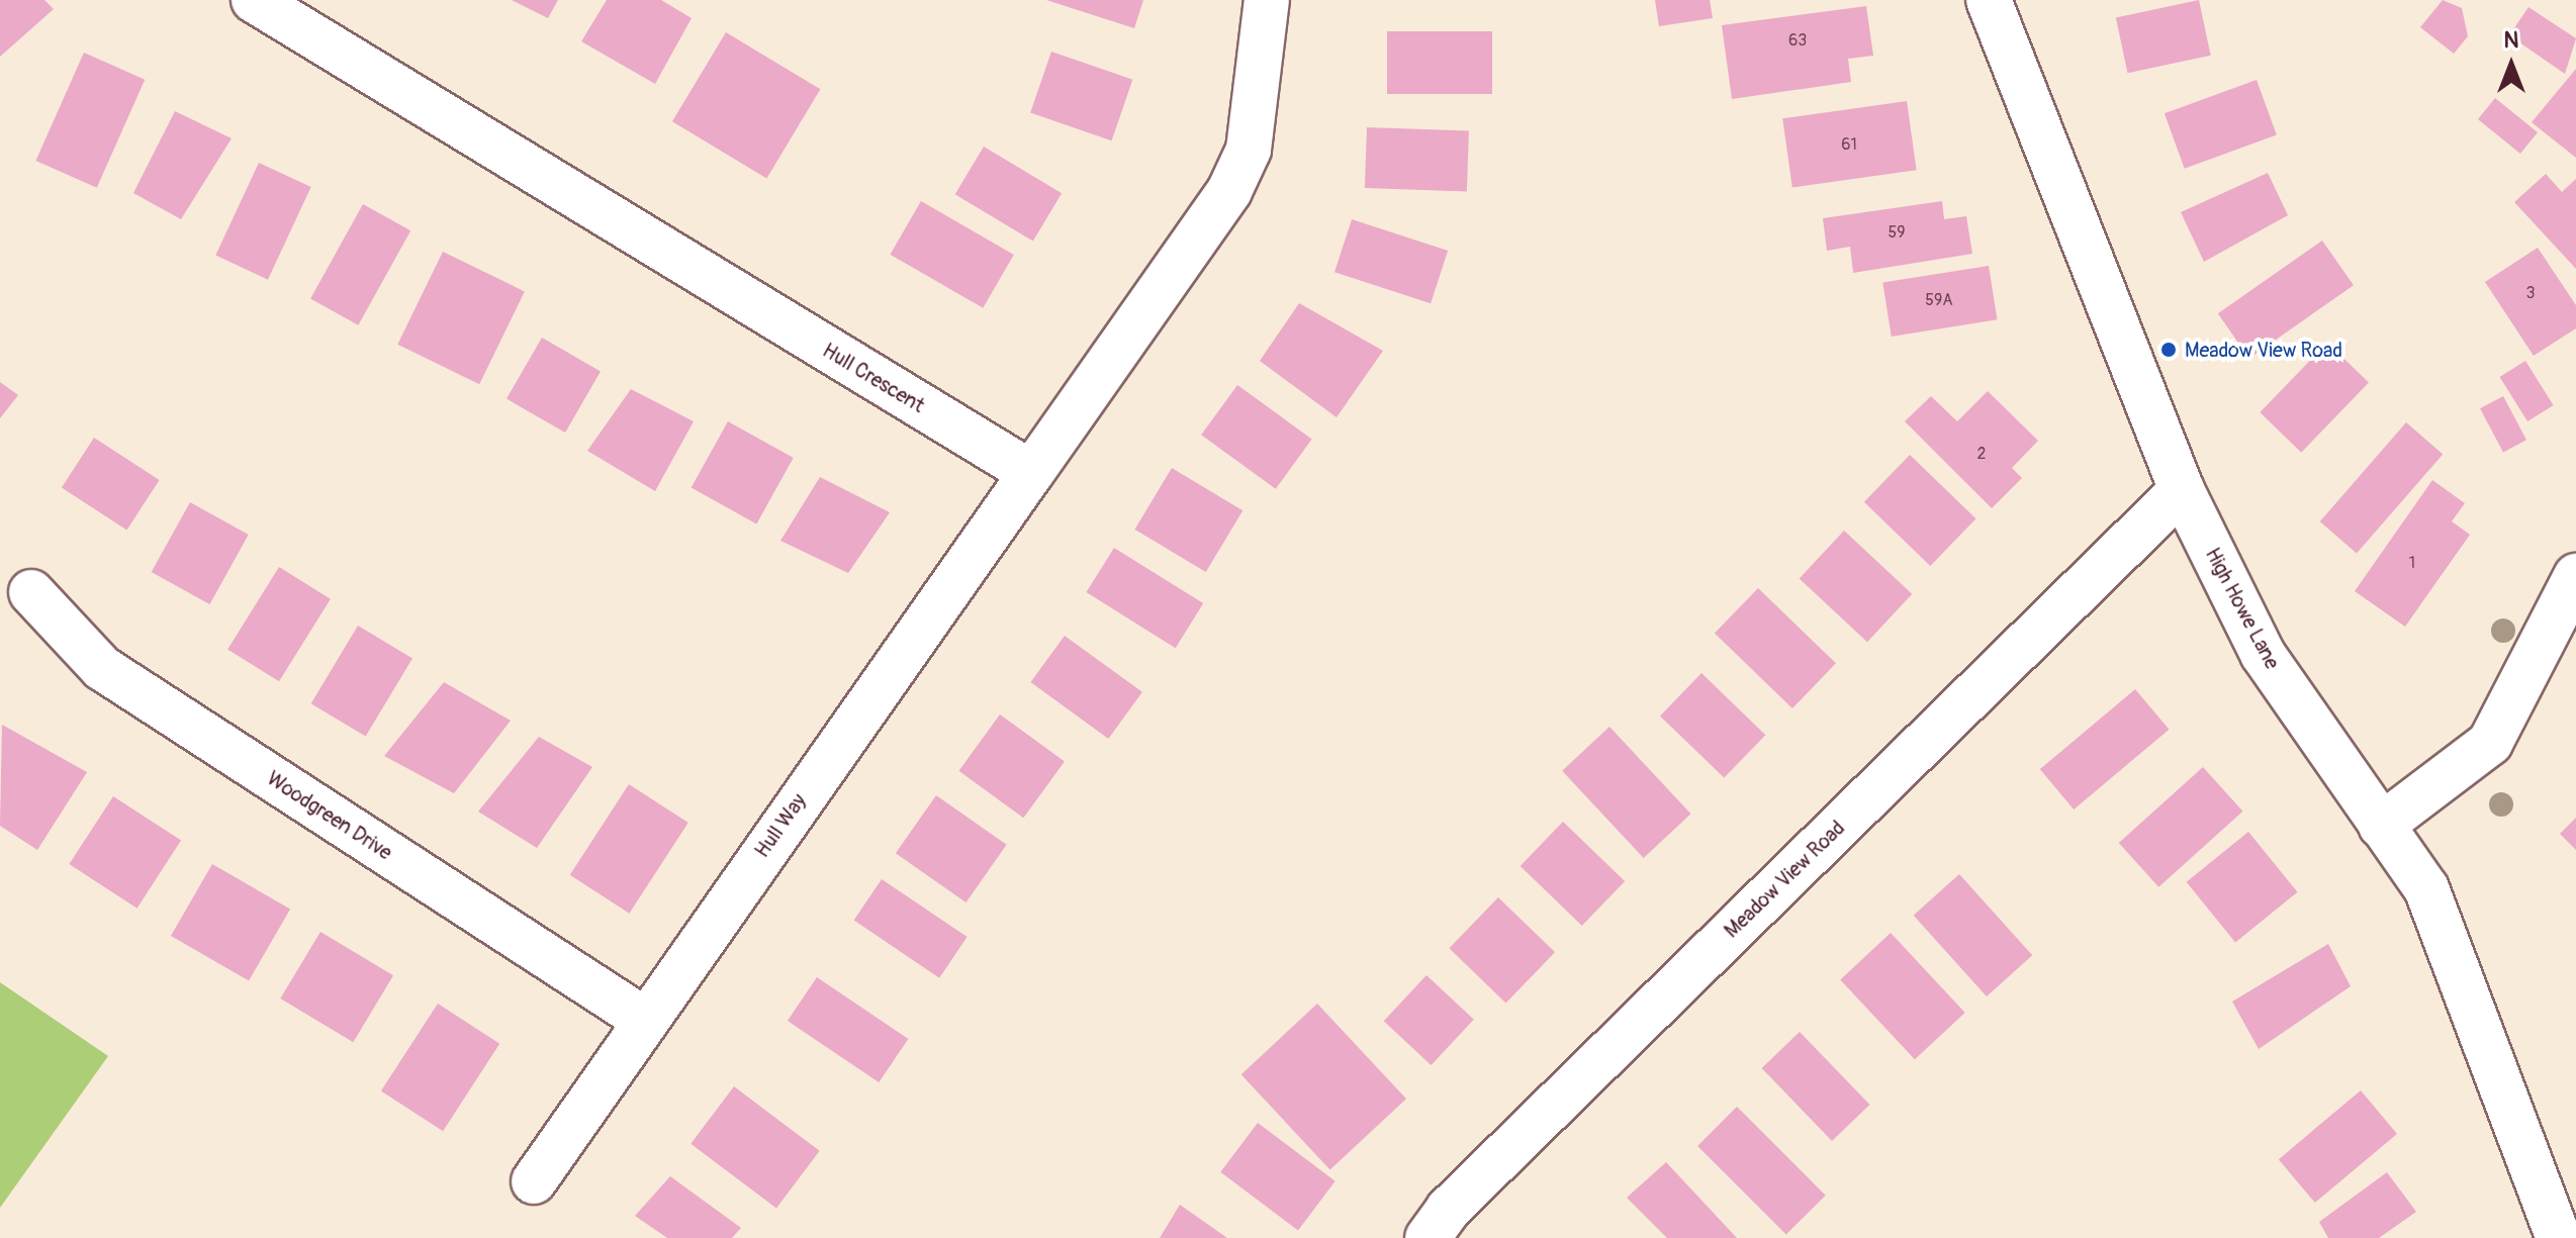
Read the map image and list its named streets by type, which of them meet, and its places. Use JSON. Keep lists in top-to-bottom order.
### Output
{
  "streets": {
    "street": [
      "Hull Crescent",
      "High Howe Lane",
      "Woodgreen Drive",
      "Hull Way",
      "Meadow View Road"
    ]
  },
  "crossings": [
    ["Hull Crescent", "Hull Way"],
    ["High Howe Lane", "Meadow View Road"],
    ["Woodgreen Drive", "Hull Way"]
  ],
  "places": ["Meadow View Road"],
  "house_numbers": [
    "63",
    "61",
    "59",
    "3",
    "59A",
    "2",
    "1"
  ],
  "north": "top"
}
